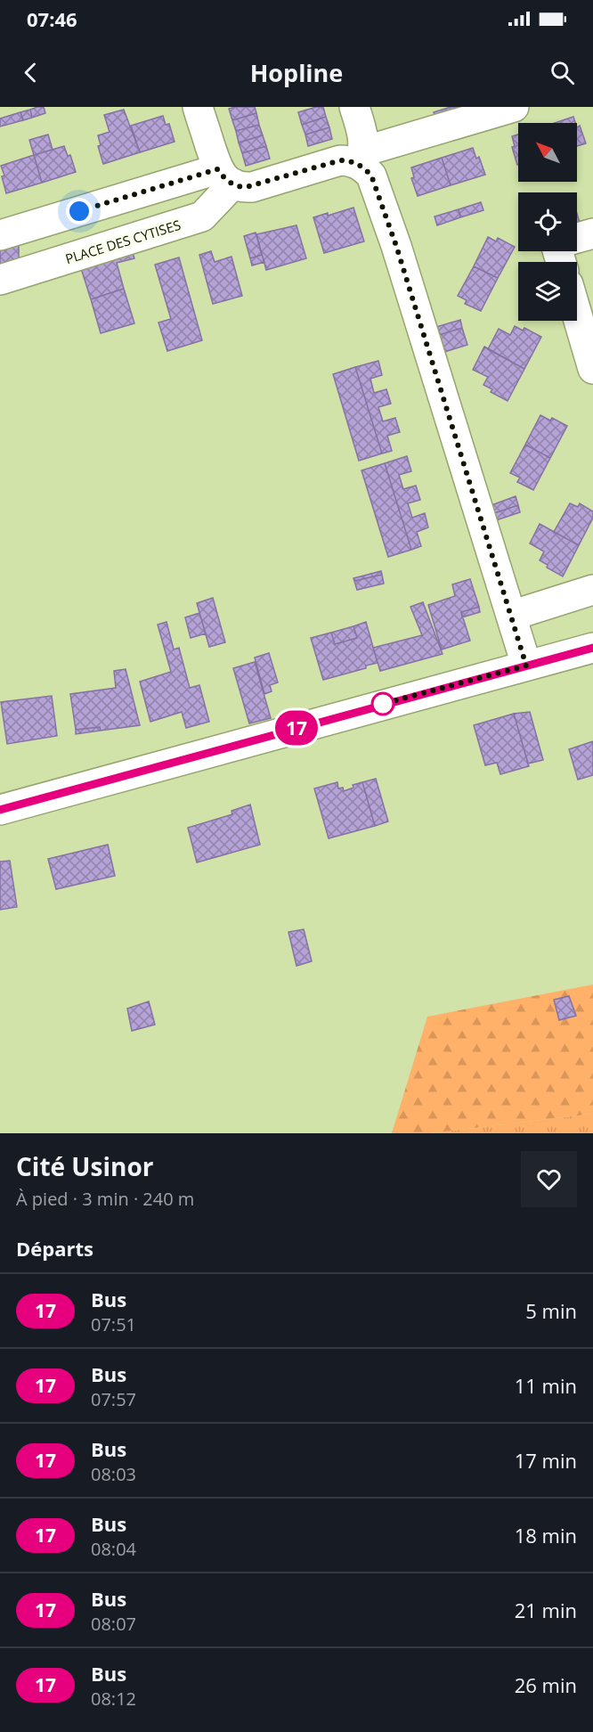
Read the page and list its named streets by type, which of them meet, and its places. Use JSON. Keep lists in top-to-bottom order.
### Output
{
  "streets": {
    "street": ["PLACE DES CYTISES"]
  },
  "lines": ["bus line 17"],
  "north": "top left",
  "page": {
    "status": "07:46",
    "header": "Hopline",
    "on_map": "17",
    "heading": [
      ["Cité Usinor", "À pied · 3 min · 240 m"],
      "Départs"
    ],
    "list": [
      {
        "mark": "17",
        "name": "Bus",
        "note": "07:51",
        "value": "5 min"
      },
      {
        "mark": "17",
        "name": "Bus",
        "note": "07:57",
        "value": "11 min"
      },
      {
        "mark": "17",
        "name": "Bus",
        "note": "08:03",
        "value": "17 min"
      },
      {
        "mark": "17",
        "name": "Bus",
        "note": "08:04",
        "value": "18 min"
      },
      {
        "mark": "17",
        "name": "Bus",
        "note": "08:07",
        "value": "21 min"
      },
      {
        "mark": "17",
        "name": "Bus",
        "note": "08:12",
        "value": "26 min"
      }
    ]
  }
}
